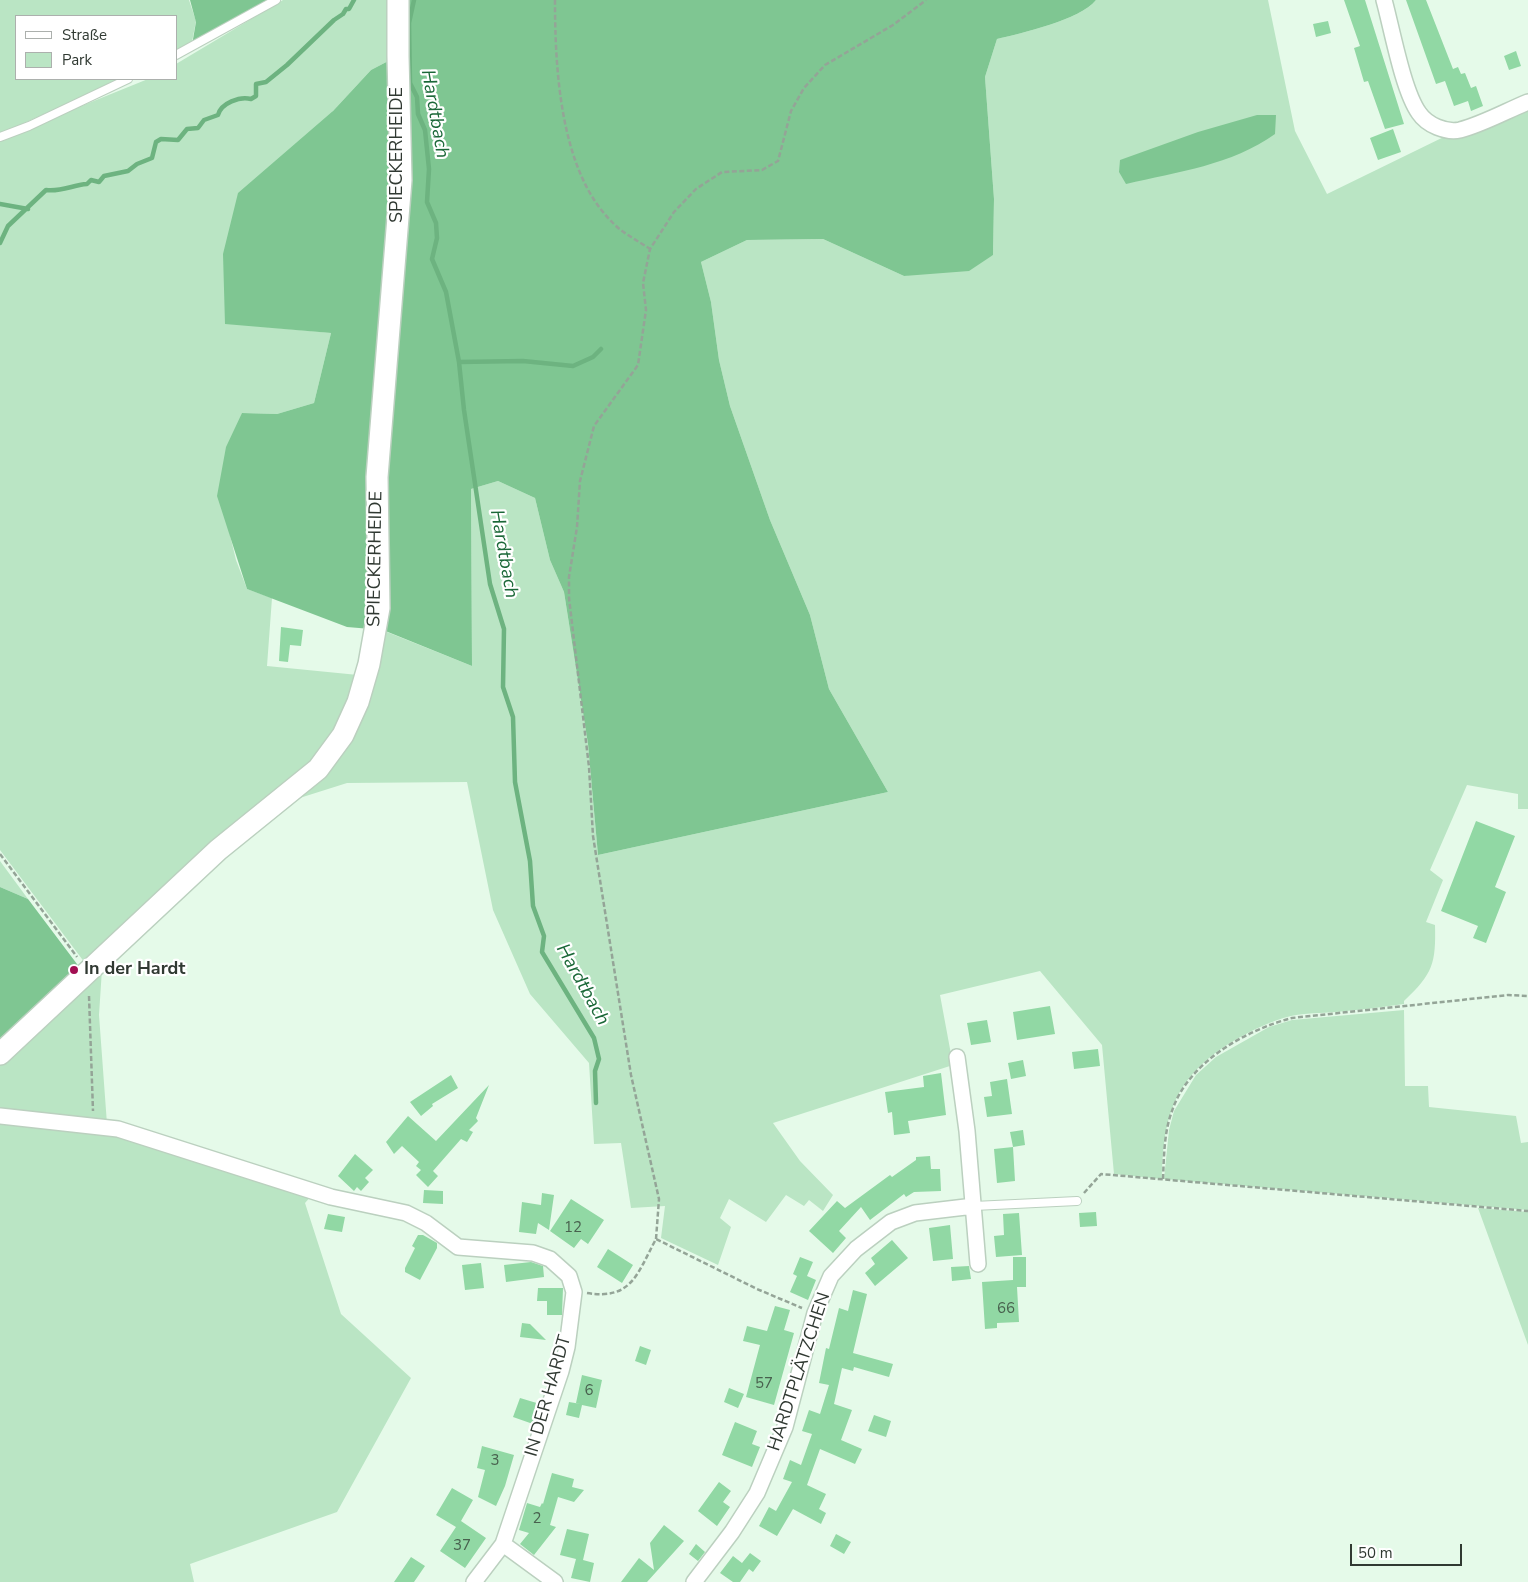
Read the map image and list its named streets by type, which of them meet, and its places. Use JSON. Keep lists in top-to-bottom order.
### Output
{
  "streets": {
    "main road": ["SPIECKERHEIDE"],
    "street": ["HARDTPLÄTZCHEN", "IN DER HARDT"]
  },
  "water": ["Hardtbach"],
  "places": ["In der Hardt"],
  "house_numbers": [
    "12",
    "66",
    "57",
    "6",
    "3",
    "2",
    "37"
  ],
  "legend": ["Straße", "Park"],
  "scale_bar": "50 m"
}
